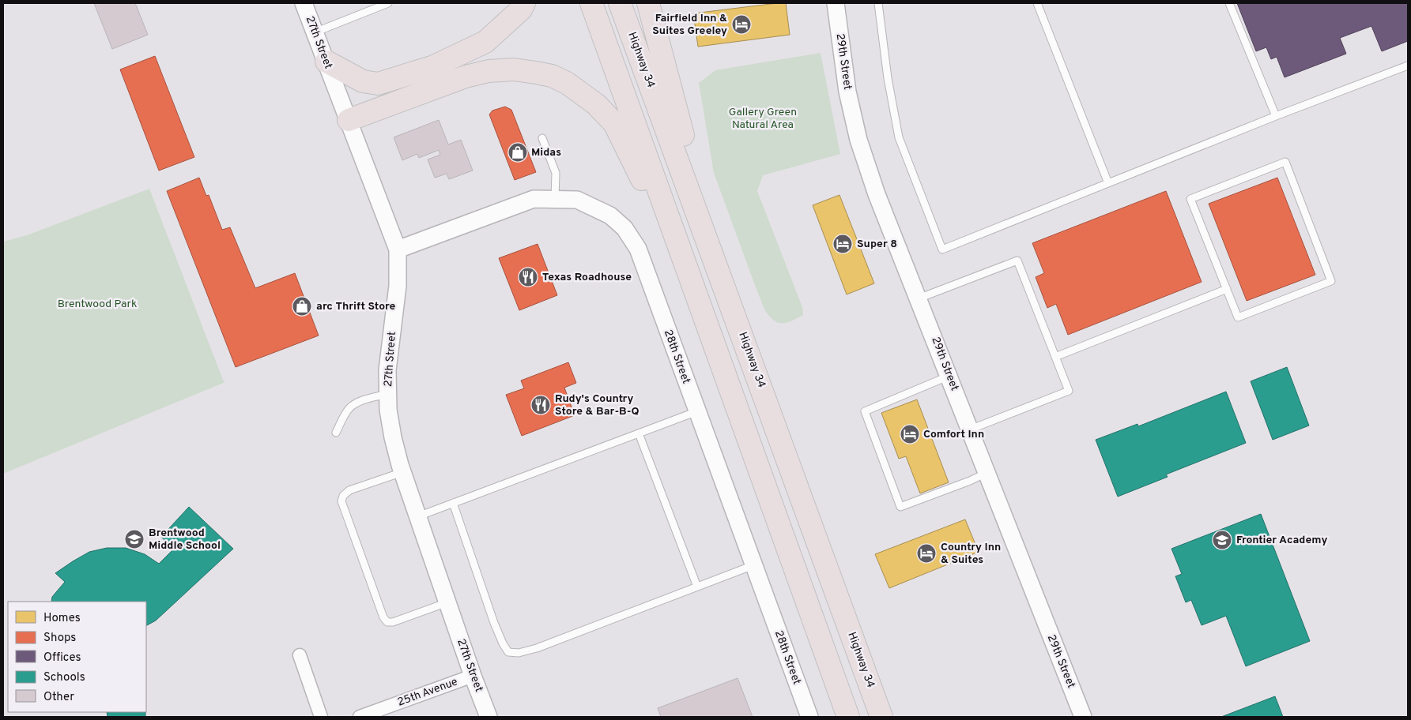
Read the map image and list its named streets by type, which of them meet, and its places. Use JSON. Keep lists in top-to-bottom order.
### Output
{
  "streets": {
    "highway": ["Highway 34"],
    "street": [
      "27th Street",
      "29th Street",
      "28th Street",
      "25th Avenue"
    ]
  },
  "crossings": [
    ["27th Street", "28th Street"],
    ["27th Street", "25th Avenue"]
  ],
  "parks": ["Gallery Green Natural Area", "Brentwood Park"],
  "places": {
    "hotel": [
      "Fairfield Inn & Suites Greeley",
      "Super 8",
      "Comfort Inn",
      "Country Inn & Suites"
    ],
    "shop": ["Midas", "arc Thrift Store"],
    "restaurant": ["Texas Roadhouse", "Rudy's Country Store & Bar-B-Q"],
    "school or university": ["Brentwood Middle School", "Frontier Academy"]
  },
  "legend": [
    "Homes",
    "Shops",
    "Offices",
    "Schools",
    "Other"
  ]
}
